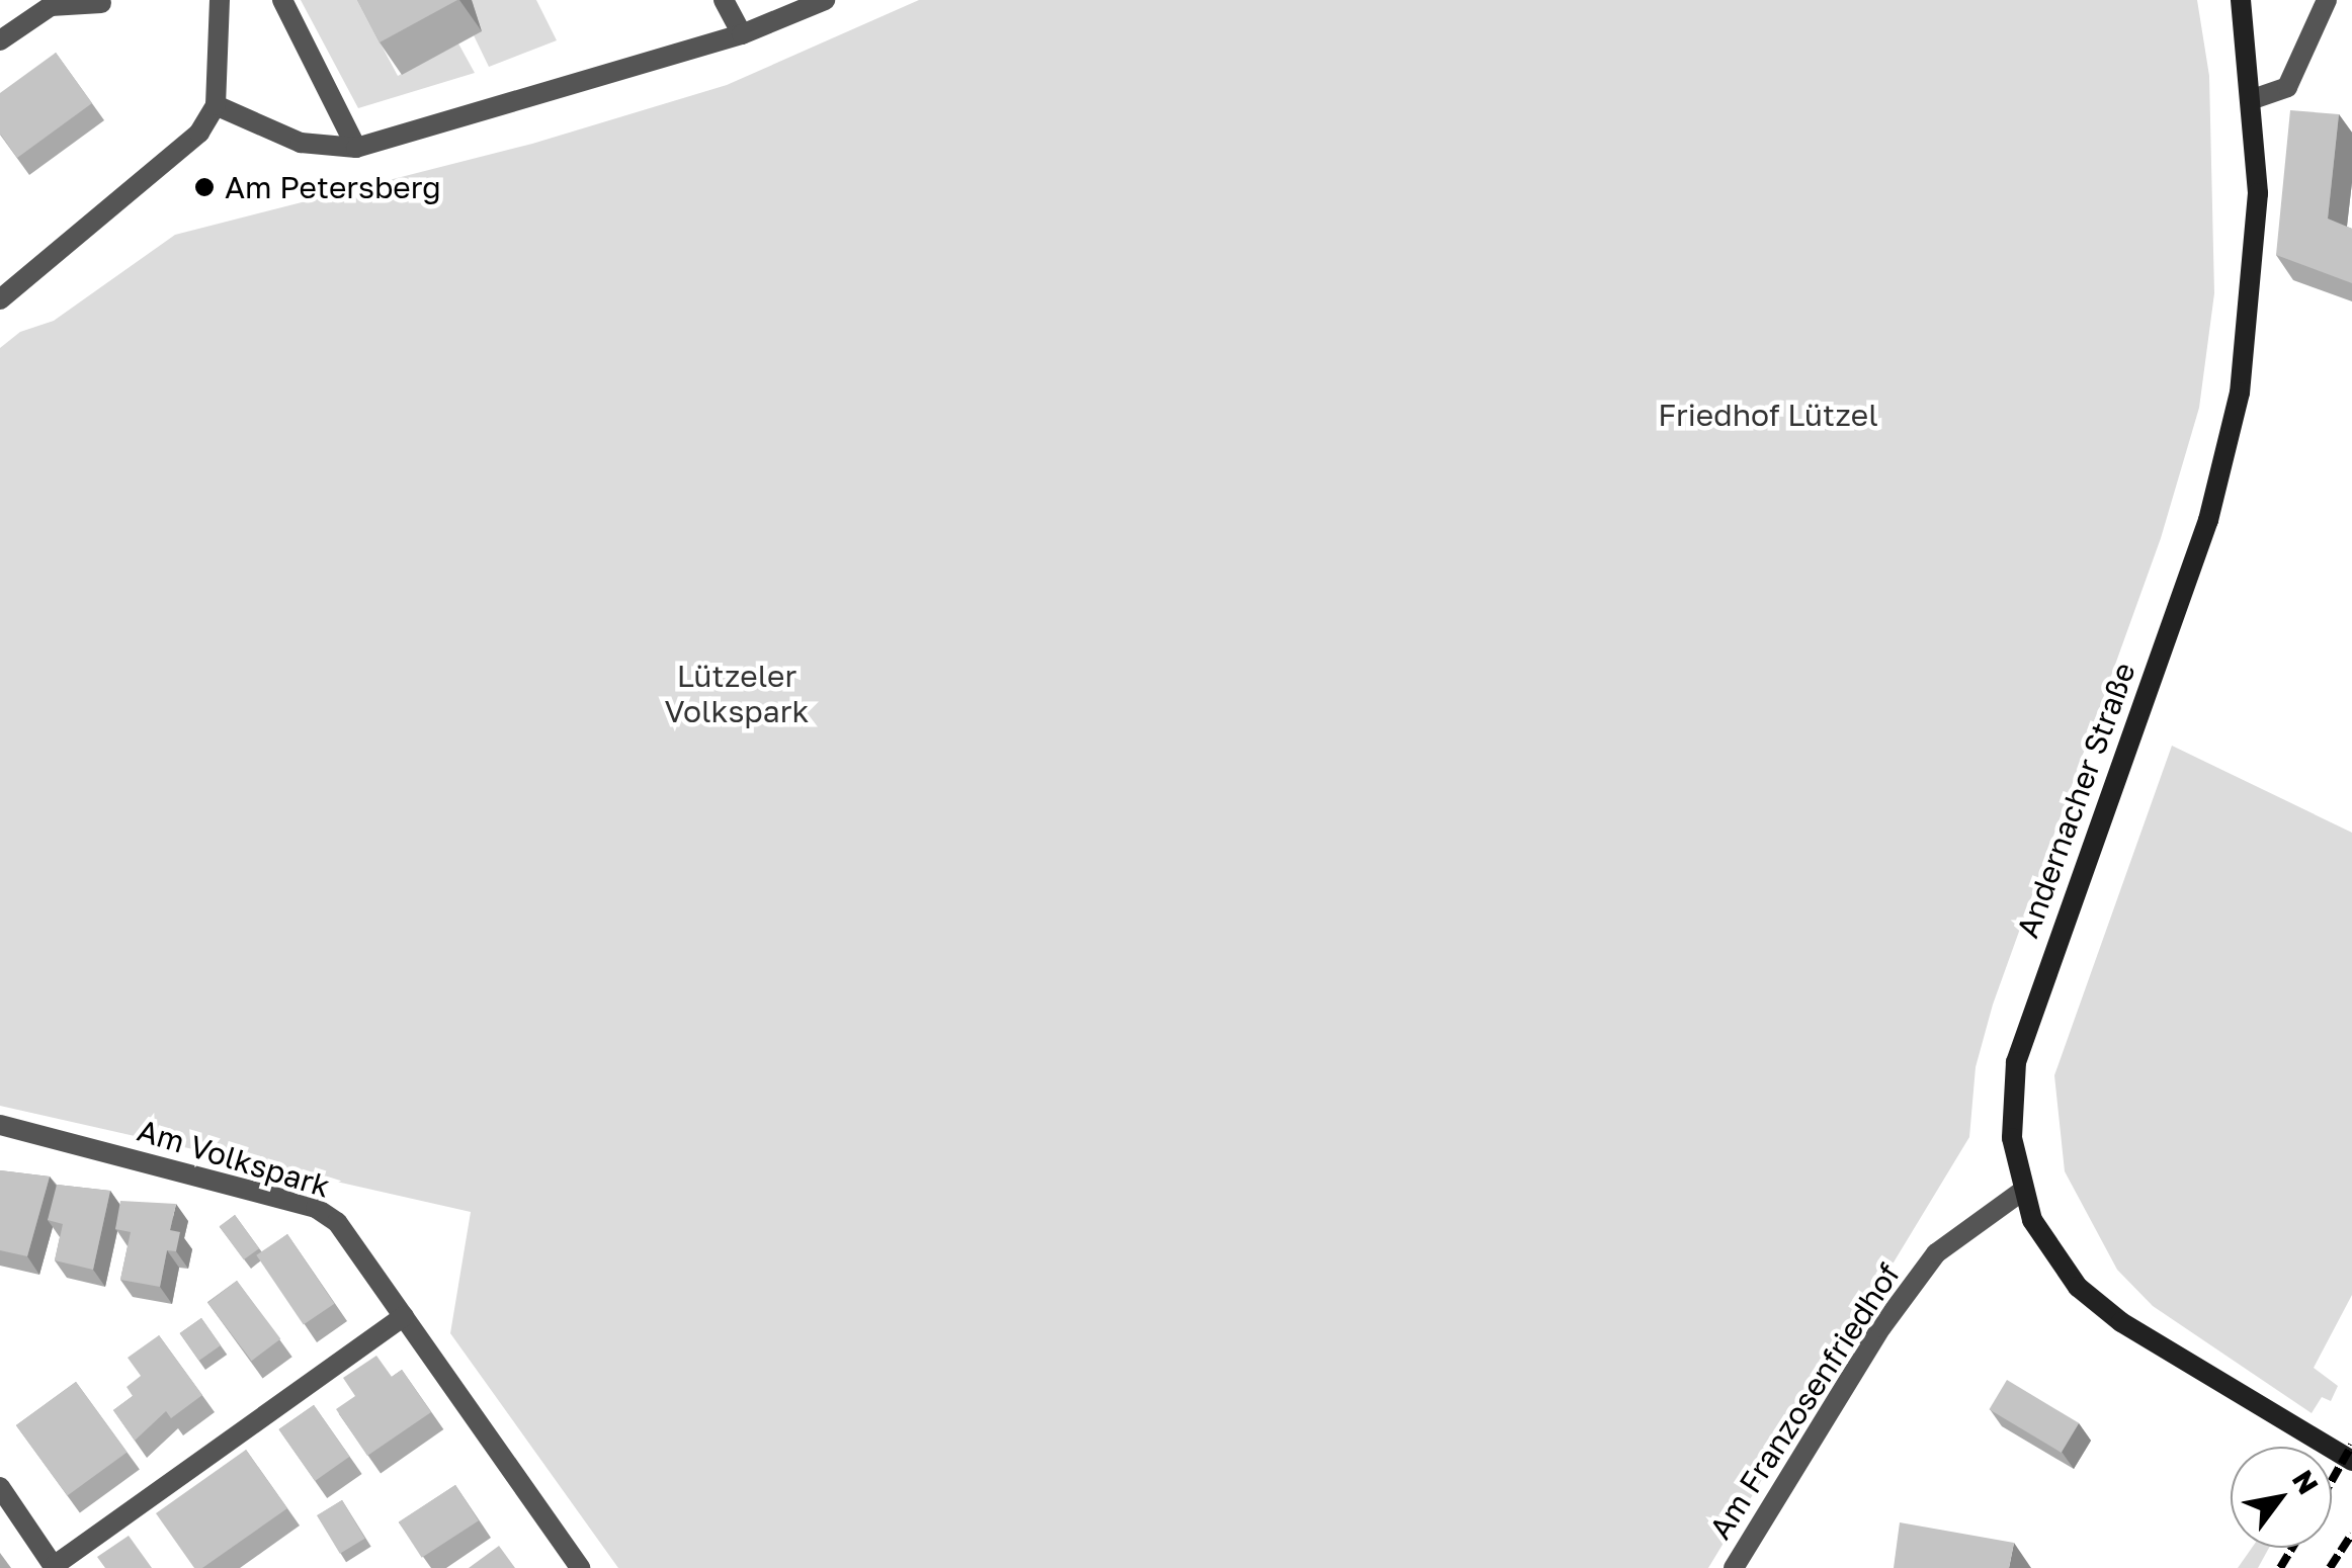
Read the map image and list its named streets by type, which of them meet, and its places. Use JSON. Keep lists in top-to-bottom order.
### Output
{
  "streets": {
    "main road": ["Andernacher Straße"],
    "street": ["Am Volkspark", "Am Franzosenfriedhof"]
  },
  "crossings": [
    ["Andernacher Straße", "Am Franzosenfriedhof"]
  ],
  "parks": ["Friedhof Lützel", "Lützeler Volkspark"],
  "places": ["Am Petersberg"],
  "north": "top right"
}
